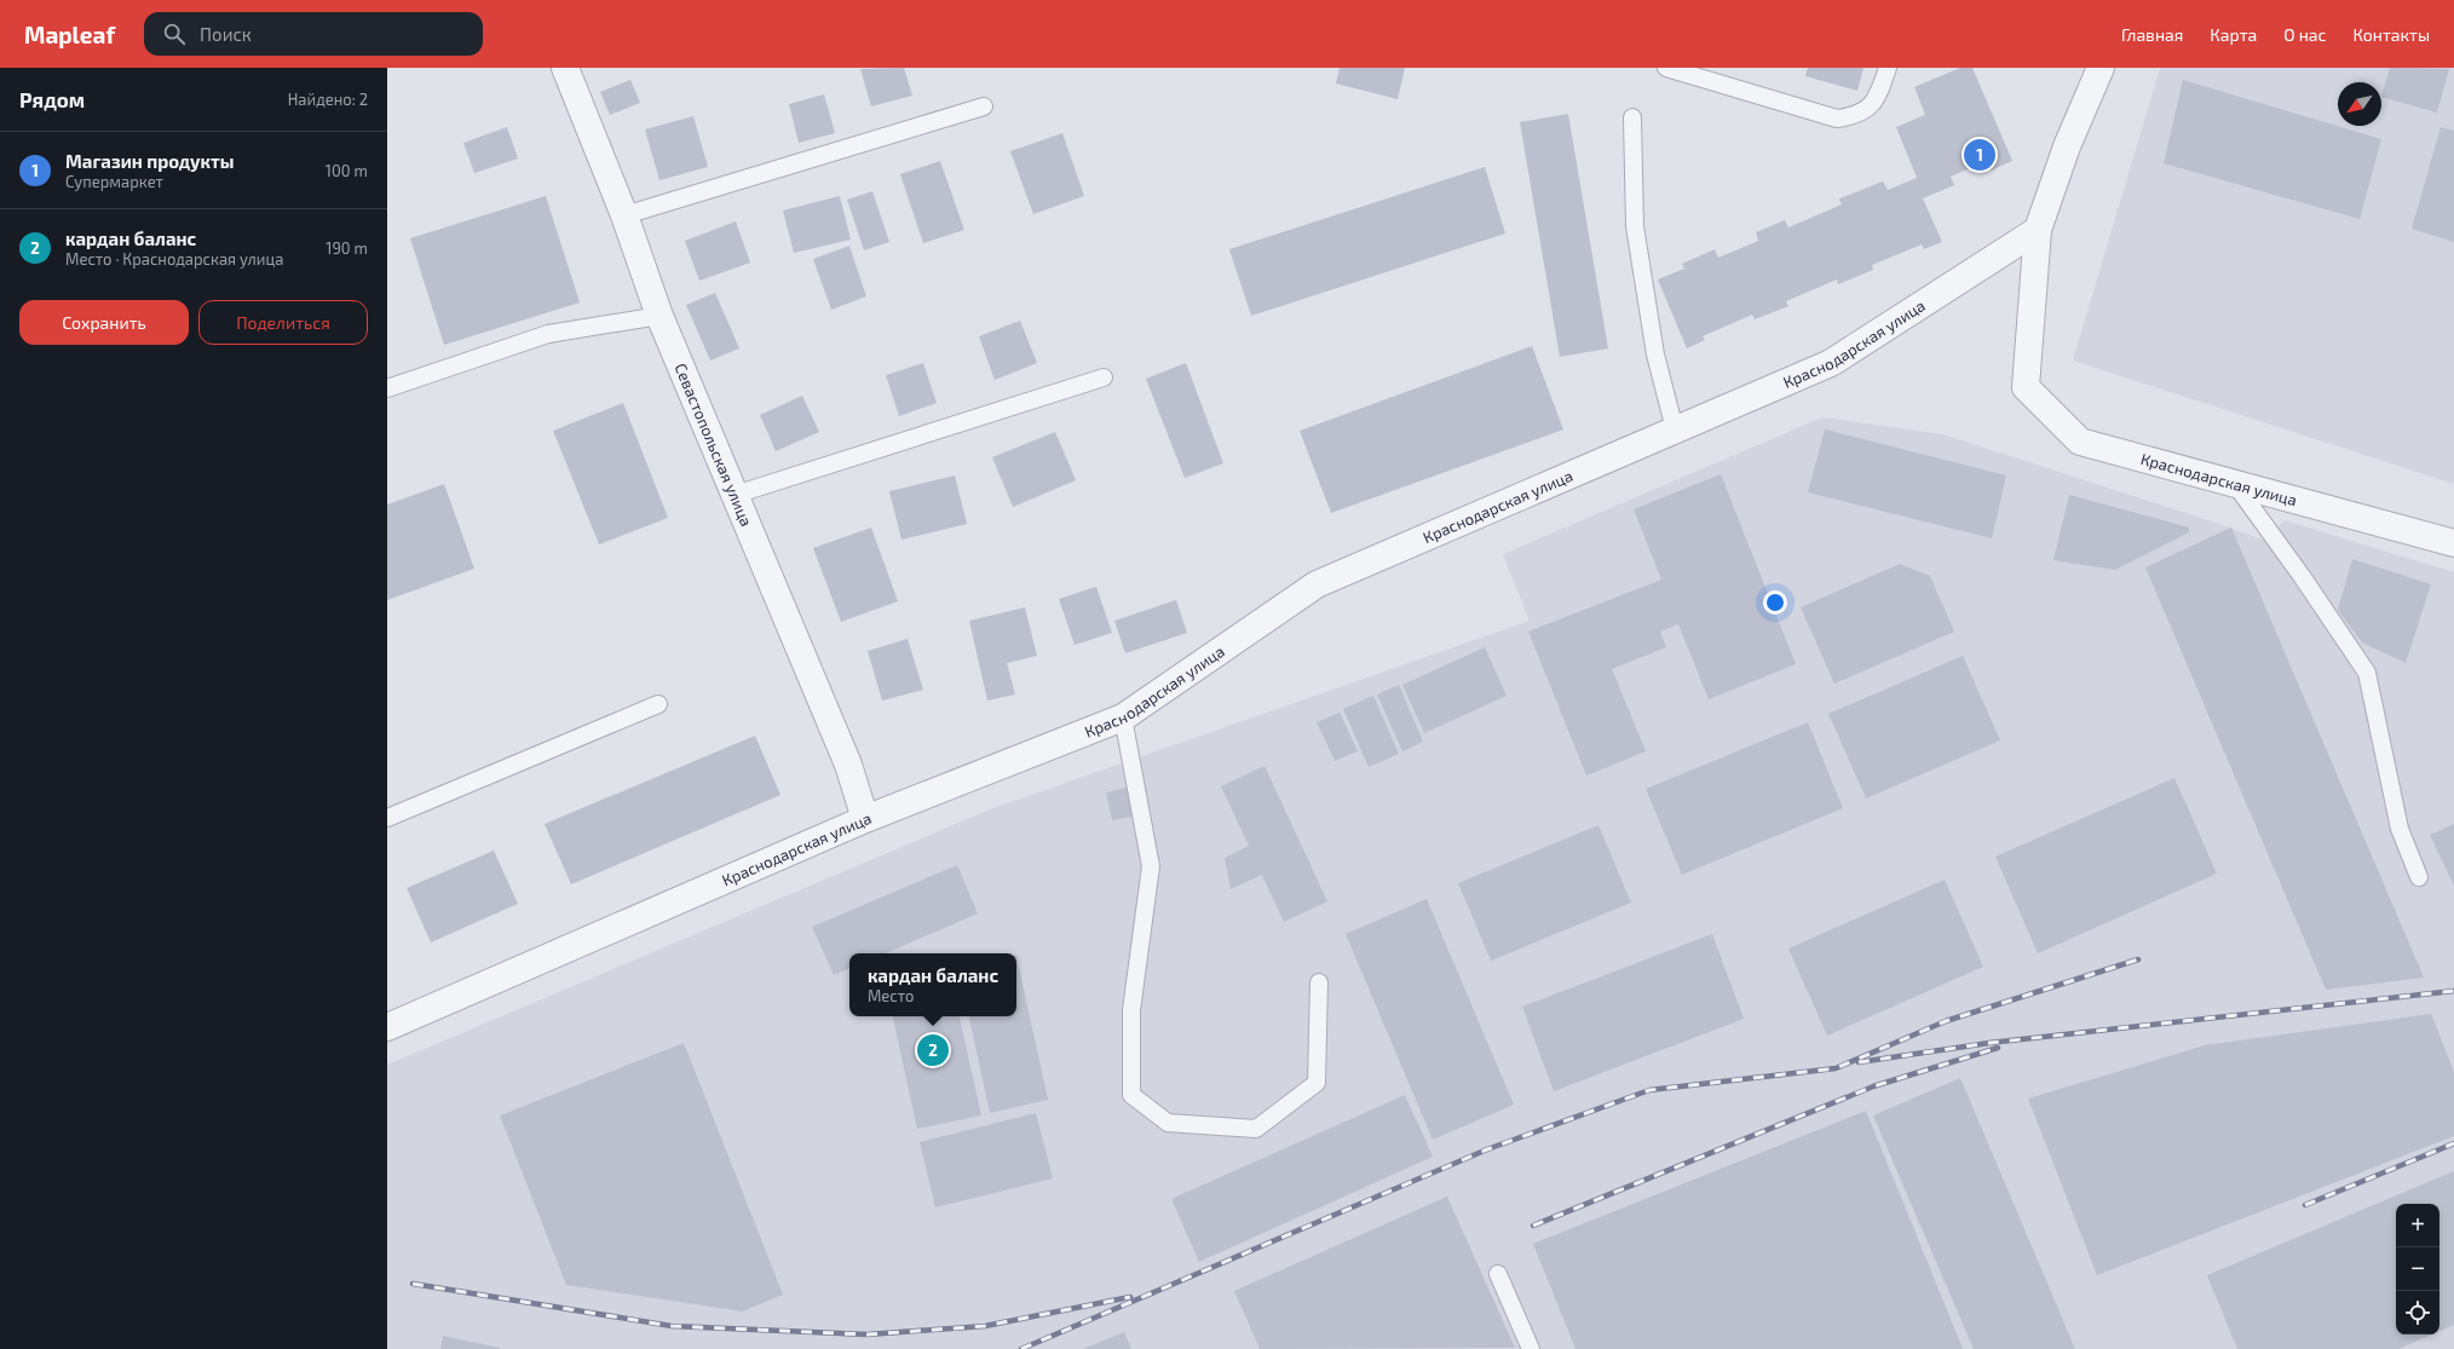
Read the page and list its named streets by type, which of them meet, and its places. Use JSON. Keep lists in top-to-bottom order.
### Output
{
  "streets": {
    "street": ["Краснодарская улица", "Севастопольская улица"]
  },
  "crossings": [
    ["Краснодарская улица", "Севастопольская улица"]
  ],
  "north": "bottom left",
  "page": {
    "header": "Mapleaf",
    "search": "Поиск",
    "nav": [
      "Главная",
      "Карта",
      "О нас",
      "Контакты"
    ],
    "heading": ["Рядом", "Найдено: 2"],
    "list": [
      {
        "mark": "1",
        "name": "Магазин продукты",
        "note": "Супермаркет",
        "value": "100 m"
      },
      {
        "mark": "2",
        "name": "кардан баланс",
        "note": "Место · Краснодарская улица",
        "value": "190 m"
      }
    ],
    "pins": ["1", "2"],
    "buttons": ["Сохранить", "Поделиться"],
    "popup": ["кардан баланс", "Место"],
    "map_buttons": ["+", "−"]
  }
}
